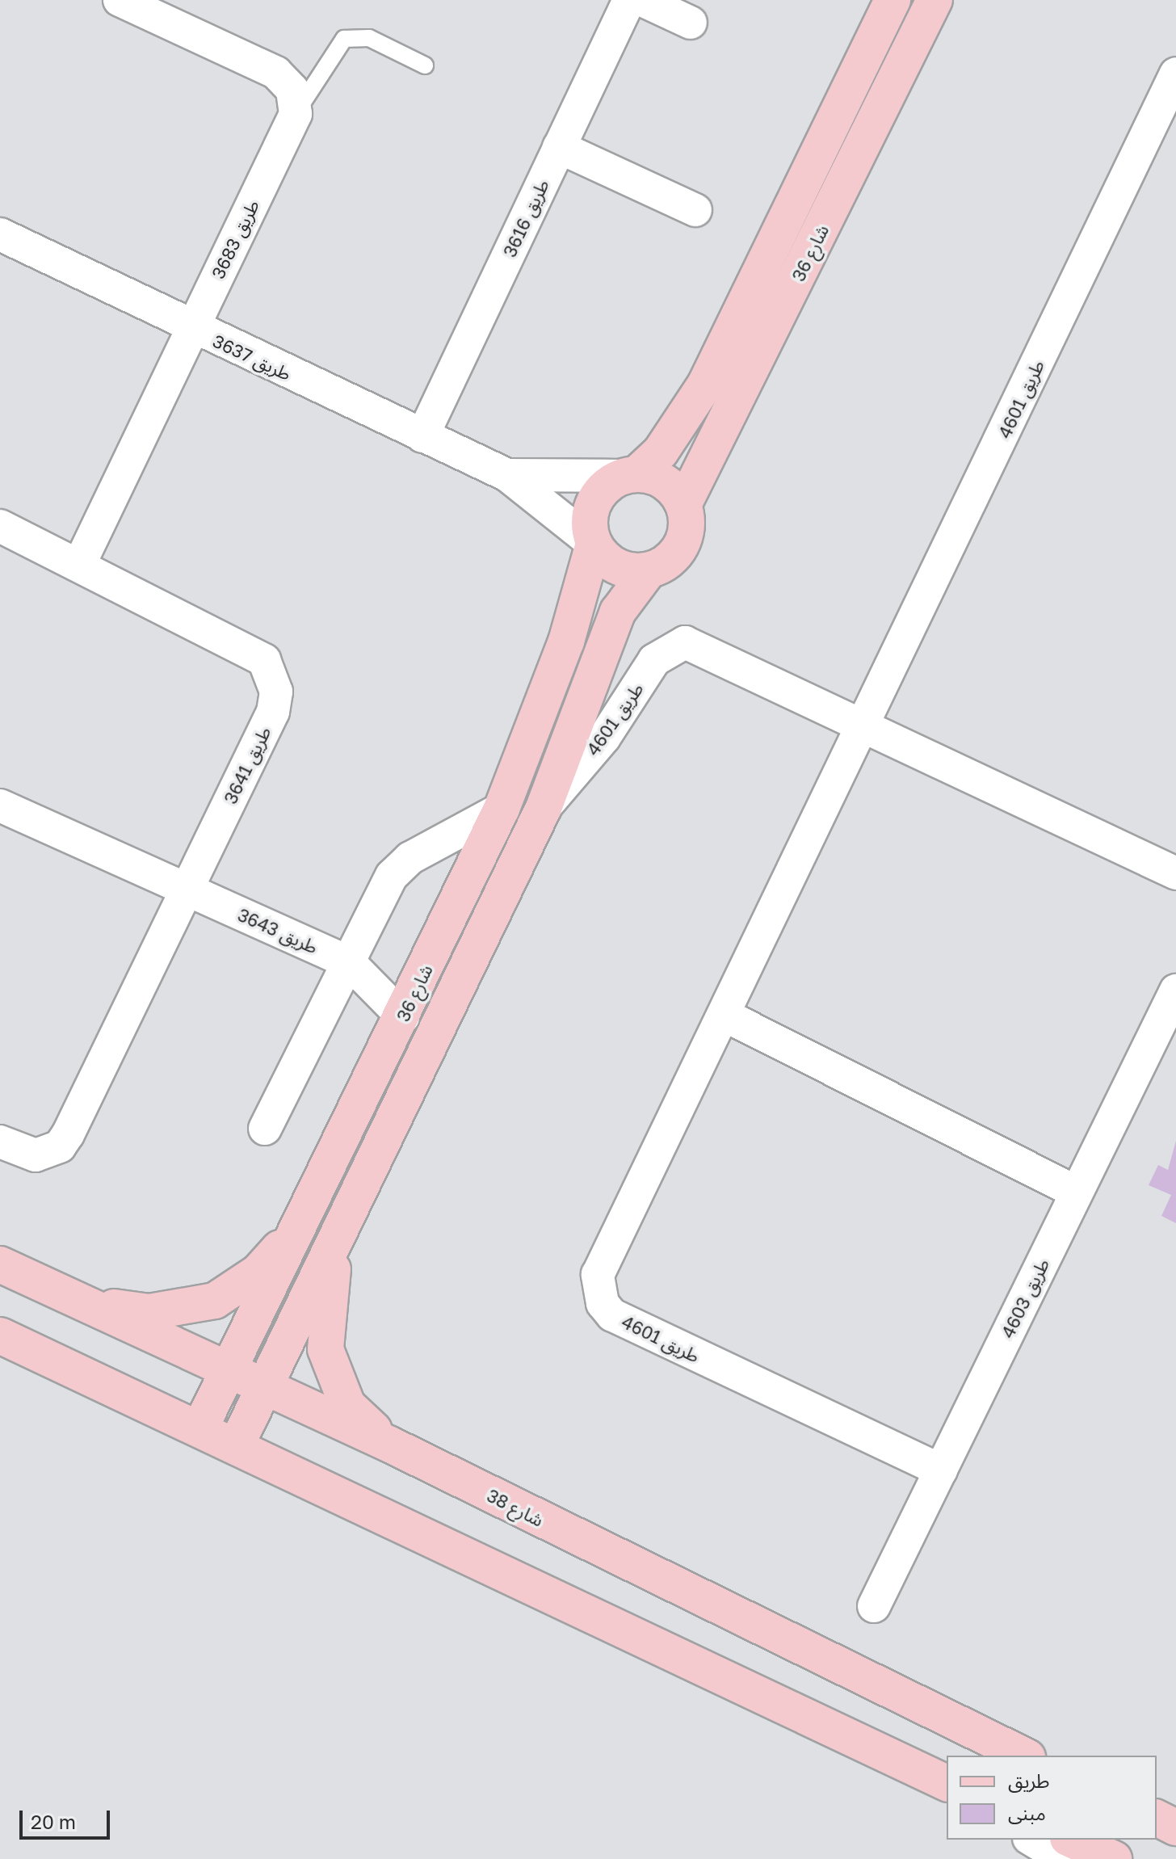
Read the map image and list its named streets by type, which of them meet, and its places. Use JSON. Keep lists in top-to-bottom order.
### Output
{
  "streets": {
    "street": [
      "طريق 3616",
      "طريق 3683",
      "شارع 36",
      "طريق 3637",
      "طريق 4601",
      "طريق 3641",
      "طريق 3643",
      "طريق 4603",
      "شارع 38"
    ]
  },
  "crossings": [
    ["طريق 3616", "طريق 3637"],
    ["طريق 3683", "طريق 3637"],
    ["طريق 3683", "طريق 3641"],
    ["شارع 36", "طريق 3637"],
    ["شارع 36", "طريق 4601"],
    ["شارع 36", "شارع 38"],
    ["طريق 4601", "طريق 4603"],
    ["طريق 3641", "طريق 3643"]
  ],
  "legend": ["طريق", "مبنى"],
  "scale_bar": "20 m"
}
